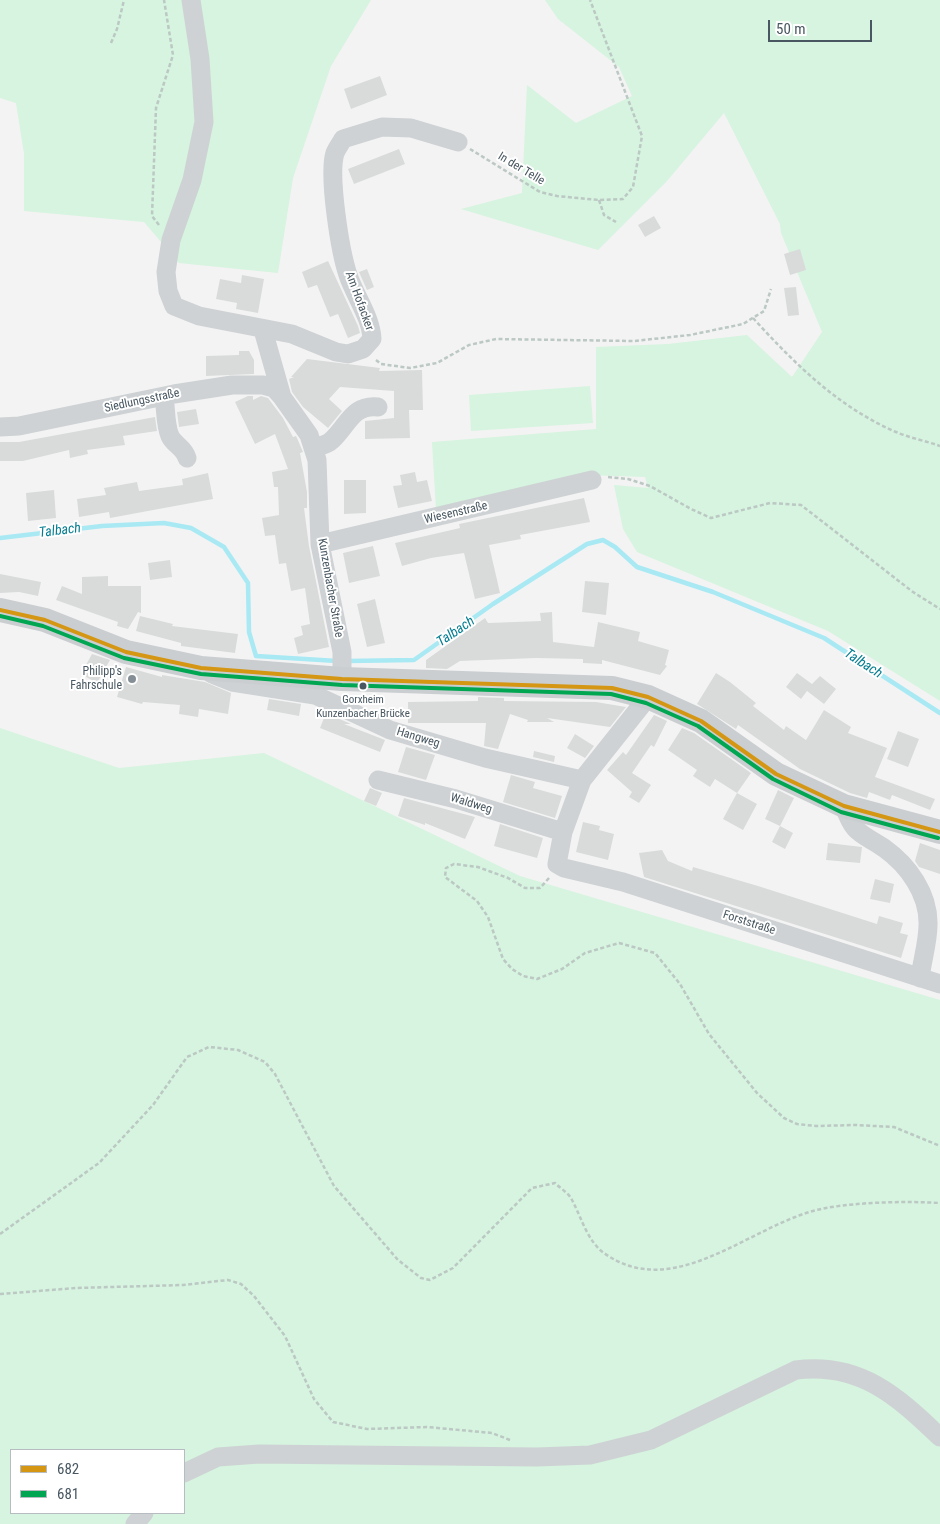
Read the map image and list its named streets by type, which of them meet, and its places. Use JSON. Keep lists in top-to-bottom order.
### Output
{
  "streets": {
    "street": [
      "Am Hofacker",
      "Siedlungsstraße",
      "Wiesenstraße",
      "Kunzenbacher Straße",
      "Hangweg",
      "Waldweg",
      "Forststraße"
    ],
    "path": ["In der Telle"]
  },
  "crossings": [
    ["In der Telle", "Am Hofacker"],
    ["Am Hofacker", "Kunzenbacher Straße"],
    ["Siedlungsstraße", "Kunzenbacher Straße"],
    ["Wiesenstraße", "Kunzenbacher Straße"]
  ],
  "water": ["Talbach"],
  "places": ["Philipp's Fahrschule", "Gorxheim Kunzenbacher Brücke"],
  "lines": ["transit line 682", "transit line 681"],
  "legend": ["682", "681"],
  "scale_bar": "50 m"
}
